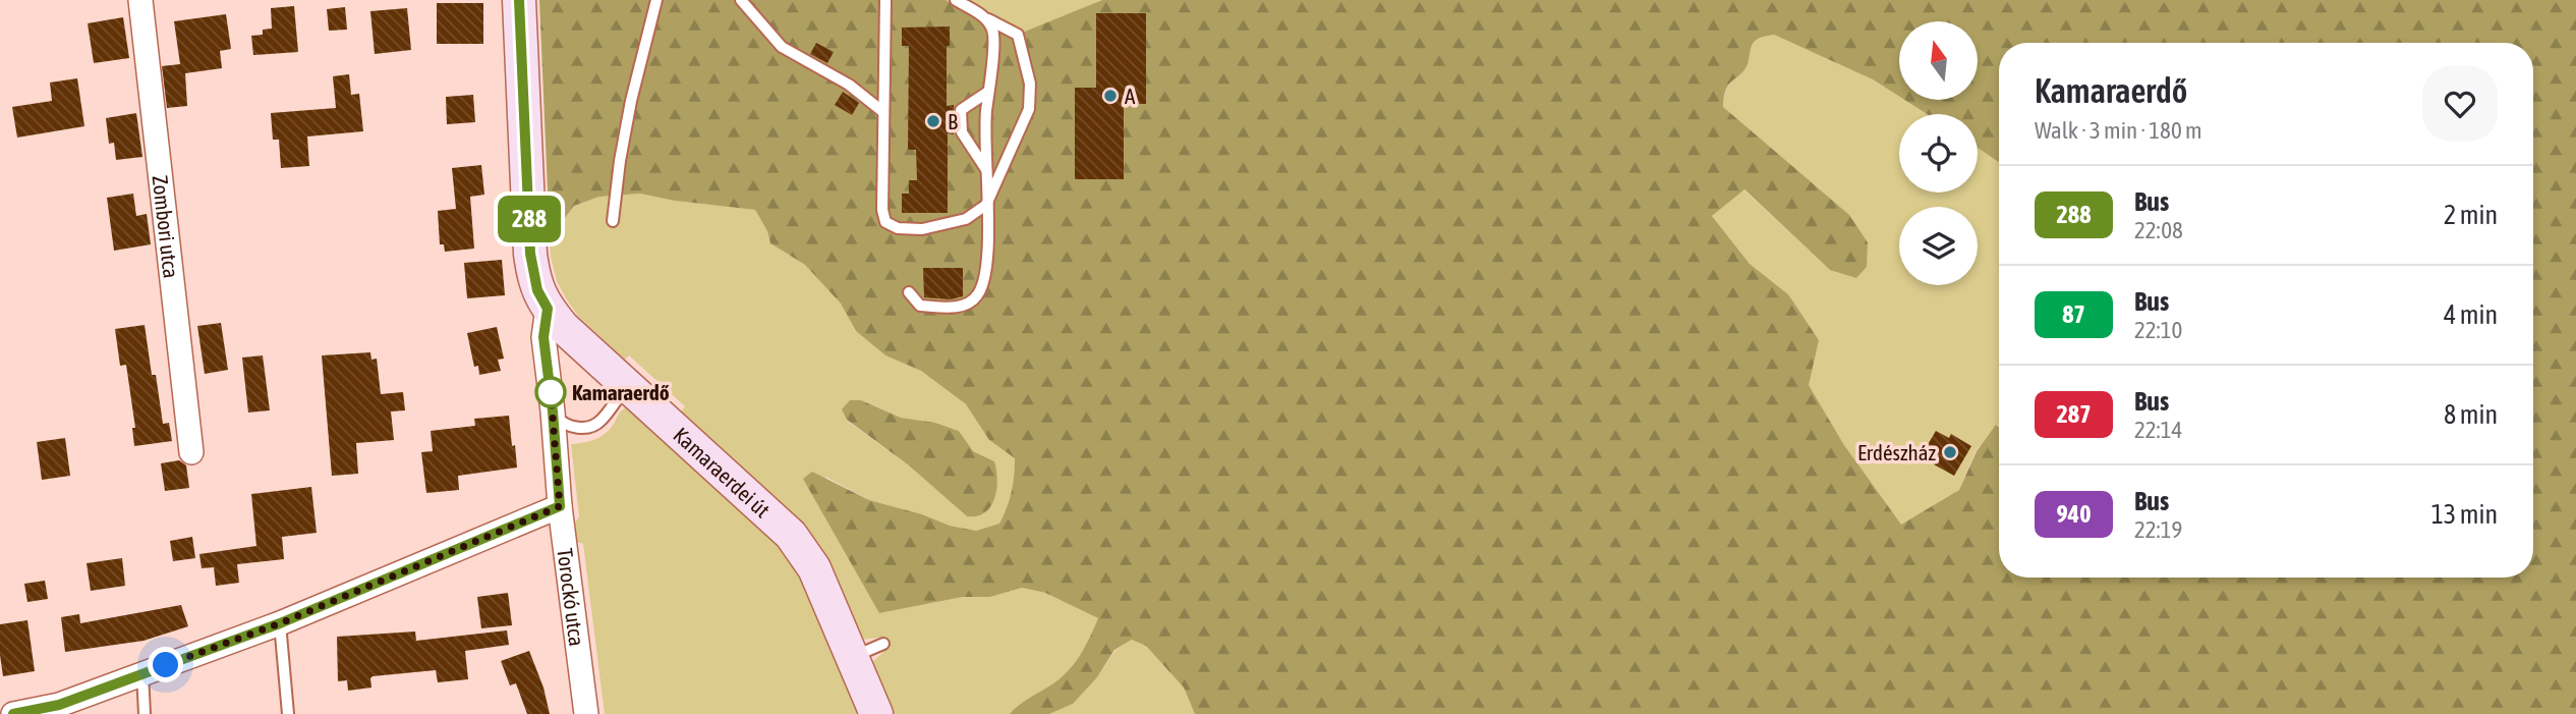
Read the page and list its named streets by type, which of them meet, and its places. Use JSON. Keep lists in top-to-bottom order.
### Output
{
  "streets": {
    "street": ["Zombori utca", "Kamaraerdei út", "Torockó utca"]
  },
  "crossings": [
    ["Kamaraerdei út", "Torockó utca"]
  ],
  "places": [
    "A",
    "B",
    "Kamaraerdő",
    "Erdészház"
  ],
  "lines": ["bus line 288"],
  "north": "top",
  "page": {
    "on_map": "288",
    "heading": ["Kamaraerdő", "Walk · 3 min · 180 m"],
    "list": [
      {
        "mark": "288",
        "name": "Bus",
        "note": "22:08",
        "value": "2 min"
      },
      {
        "mark": "87",
        "name": "Bus",
        "note": "22:10",
        "value": "4 min"
      },
      {
        "mark": "287",
        "name": "Bus",
        "note": "22:14",
        "value": "8 min"
      },
      {
        "mark": "940",
        "name": "Bus",
        "note": "22:19",
        "value": "13 min"
      }
    ]
  }
}
